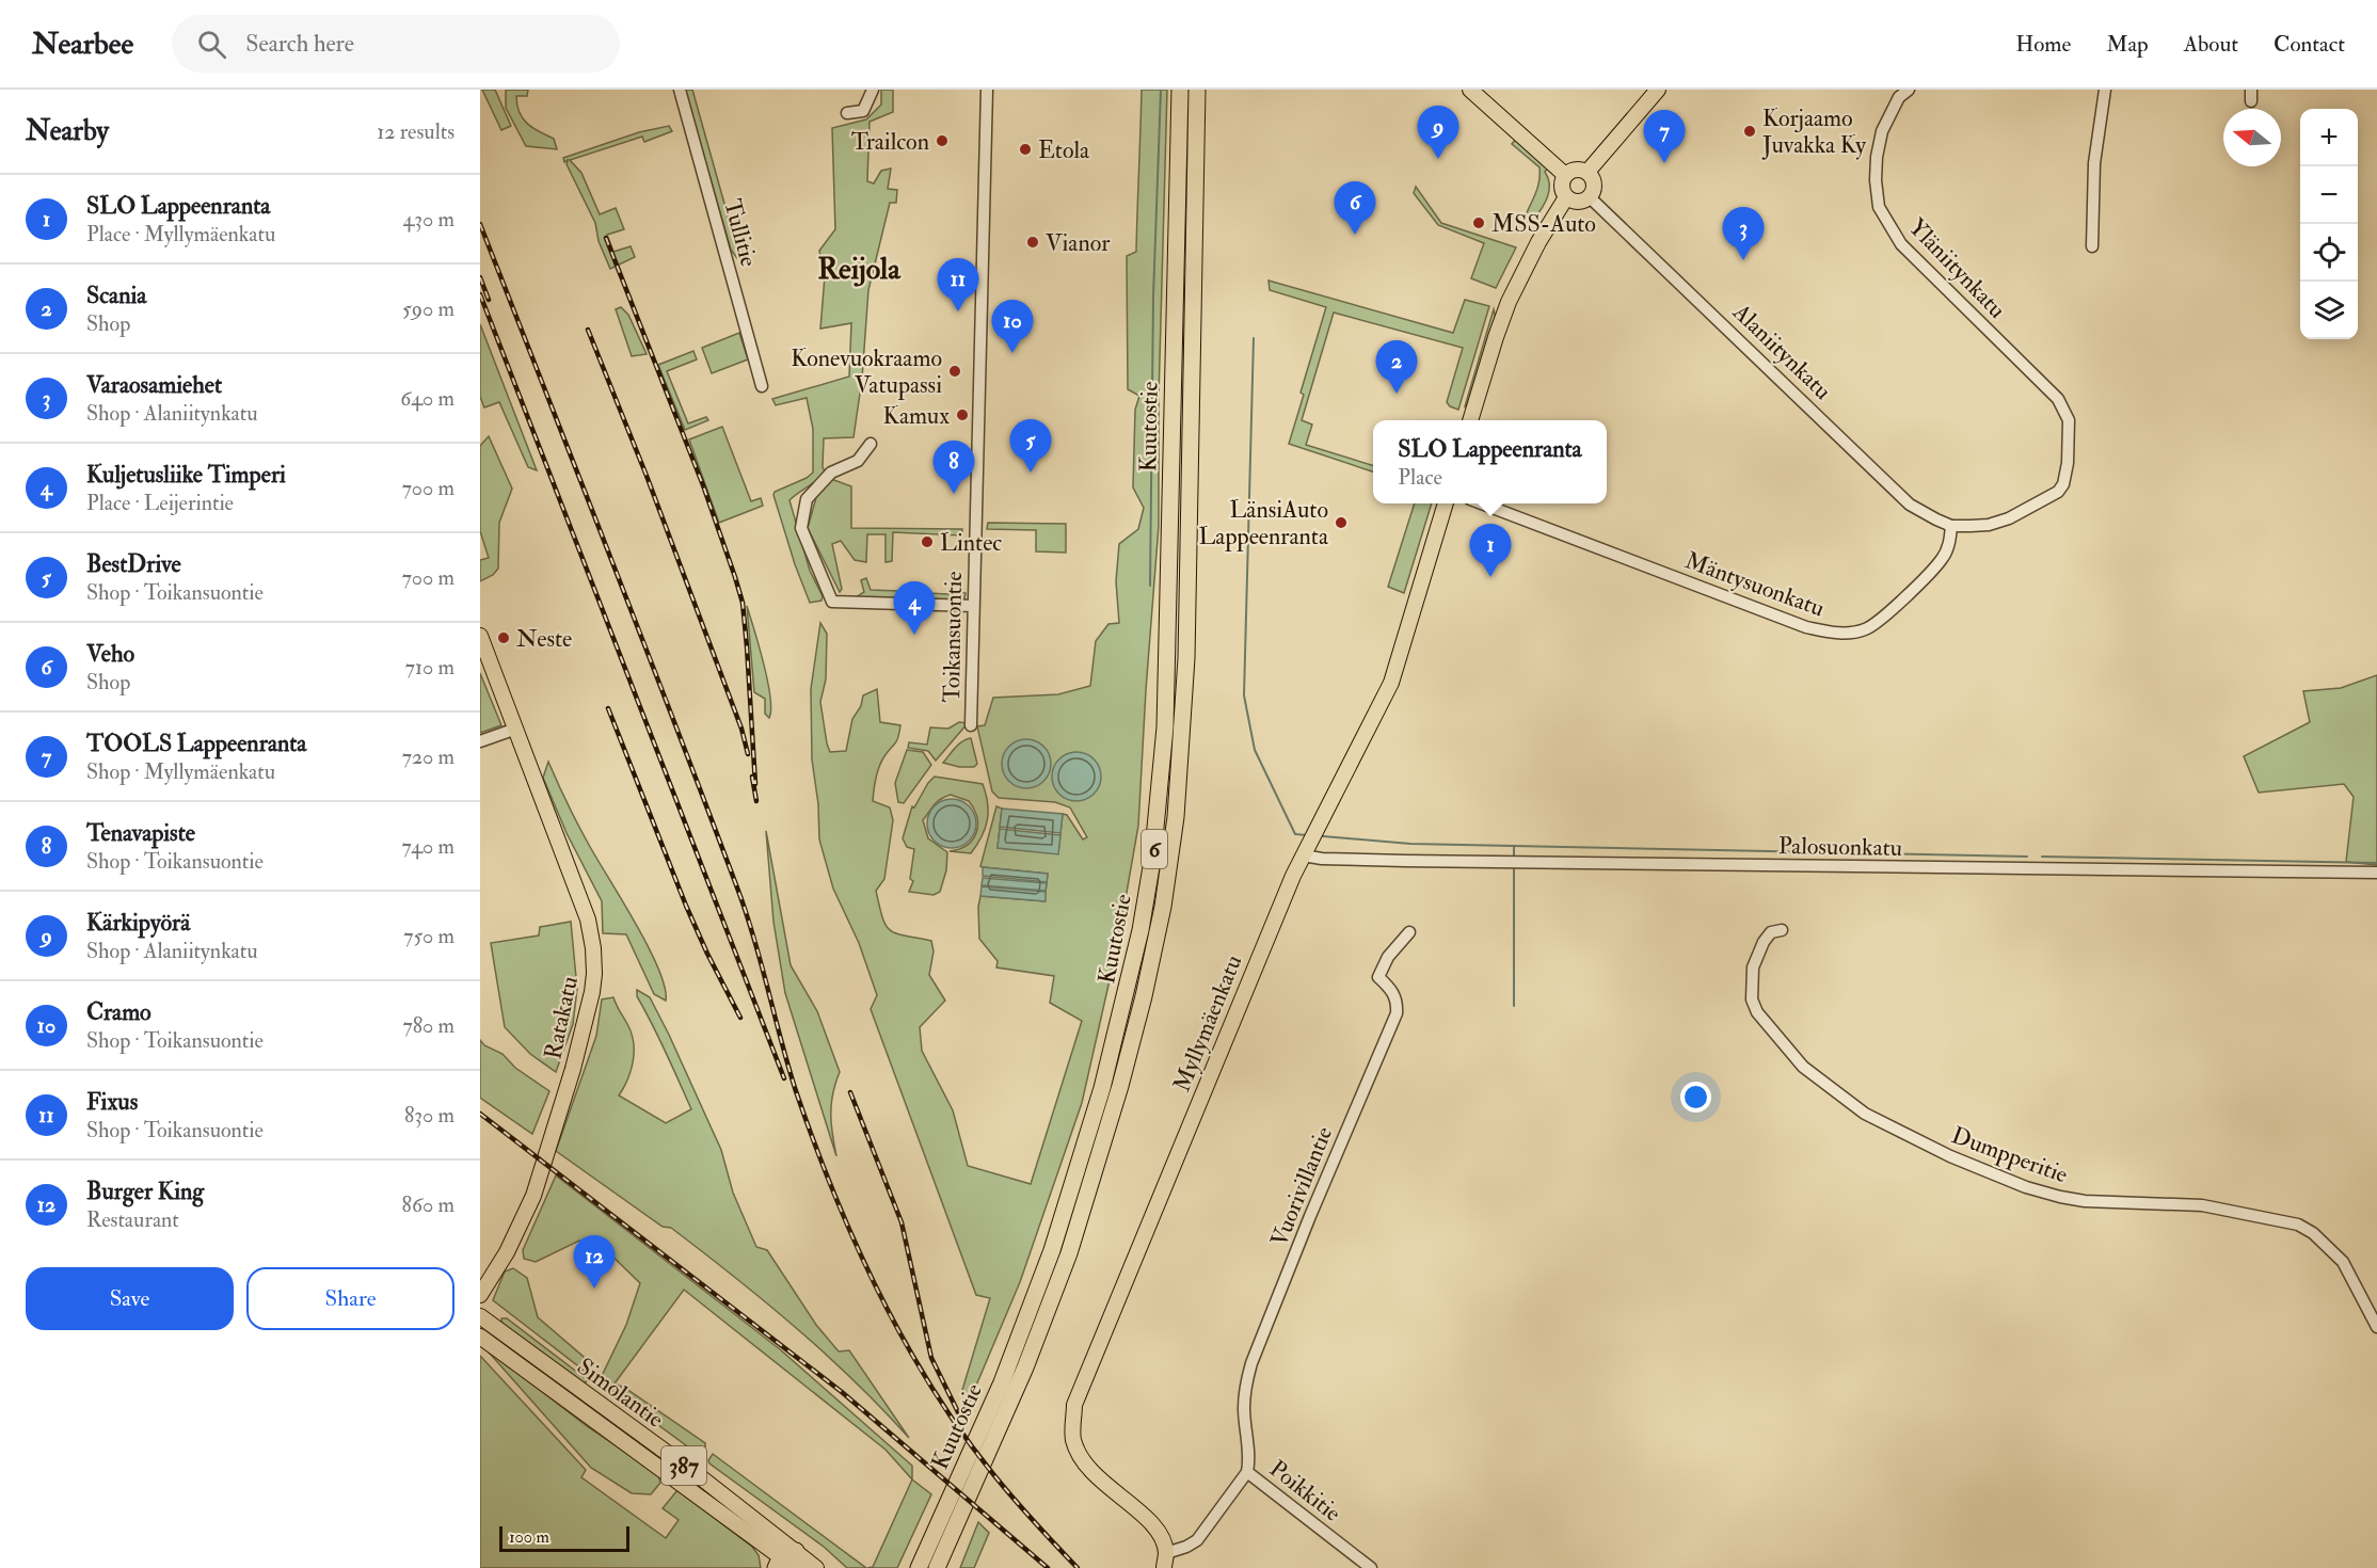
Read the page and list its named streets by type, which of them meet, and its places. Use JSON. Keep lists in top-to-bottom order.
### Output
{
  "streets": {
    "highway": ["Kuutostie", "6"],
    "main road": [
      "Ratakatu",
      "Myllymäenkatu",
      "Simolantie",
      "387"
    ],
    "street": [
      "Tullitie",
      "Yläniitynkatu",
      "Alaniitynkatu",
      "Mäntysuonkatu",
      "Toikansuontie",
      "Palosuonkatu",
      "Dumpperitie",
      "Vuorivillantie",
      "Poikkitie"
    ]
  },
  "crossings": [
    ["Yläniitynkatu", "Alaniitynkatu"],
    ["Yläniitynkatu", "Mäntysuonkatu"],
    ["Alaniitynkatu", "Mäntysuonkatu"],
    ["Palosuonkatu", "Myllymäenkatu"],
    ["Myllymäenkatu", "Poikkitie"],
    ["Vuorivillantie", "Poikkitie"],
    ["Simolantie", "387"]
  ],
  "districts": ["Reijola"],
  "places": [
    "Korjaamo Juvakka Ky",
    "Trailcon",
    "Etola",
    "MSS-Auto",
    "Vianor",
    "Konevuokraamo Vatupassi",
    "Kamux",
    "LänsiAuto Lappeenranta",
    "Lintec",
    "Neste"
  ],
  "scale_bar": "100 m",
  "north": "left",
  "page": {
    "header": "Nearbee",
    "search": "Search here",
    "nav": [
      "Home",
      "Map",
      "About",
      "Contact"
    ],
    "heading": ["Nearby", "12 results"],
    "pins": [
      "9",
      "7",
      "6",
      "3",
      "11",
      "10",
      "2",
      "5",
      "8",
      "1",
      "4",
      "12"
    ],
    "map_buttons": ["+", "−"],
    "list": [
      {
        "mark": "1",
        "name": "SLO Lappeenranta",
        "note": "Place · Myllymäenkatu",
        "value": "430 m"
      },
      {
        "mark": "2",
        "name": "Scania",
        "note": "Shop",
        "value": "590 m"
      },
      {
        "mark": "3",
        "name": "Varaosamiehet",
        "note": "Shop · Alaniitynkatu",
        "value": "640 m"
      },
      {
        "mark": "4",
        "name": "Kuljetusliike Timperi",
        "note": "Place · Leijerintie",
        "value": "700 m"
      },
      {
        "mark": "5",
        "name": "BestDrive",
        "note": "Shop · Toikansuontie",
        "value": "700 m"
      },
      {
        "mark": "6",
        "name": "Veho",
        "note": "Shop",
        "value": "710 m"
      },
      {
        "mark": "7",
        "name": "TOOLS Lappeenranta",
        "note": "Shop · Myllymäenkatu",
        "value": "720 m"
      },
      {
        "mark": "8",
        "name": "Tenavapiste",
        "note": "Shop · Toikansuontie",
        "value": "740 m"
      },
      {
        "mark": "9",
        "name": "Kärkipyörä",
        "note": "Shop · Alaniitynkatu",
        "value": "750 m"
      },
      {
        "mark": "10",
        "name": "Cramo",
        "note": "Shop · Toikansuontie",
        "value": "780 m"
      },
      {
        "mark": "11",
        "name": "Fixus",
        "note": "Shop · Toikansuontie",
        "value": "830 m"
      },
      {
        "mark": "12",
        "name": "Burger King",
        "note": "Restaurant",
        "value": "860 m"
      }
    ],
    "popup": ["SLO Lappeenranta", "Place"],
    "buttons": ["Save", "Share"],
    "scale": "100 m"
  }
}
